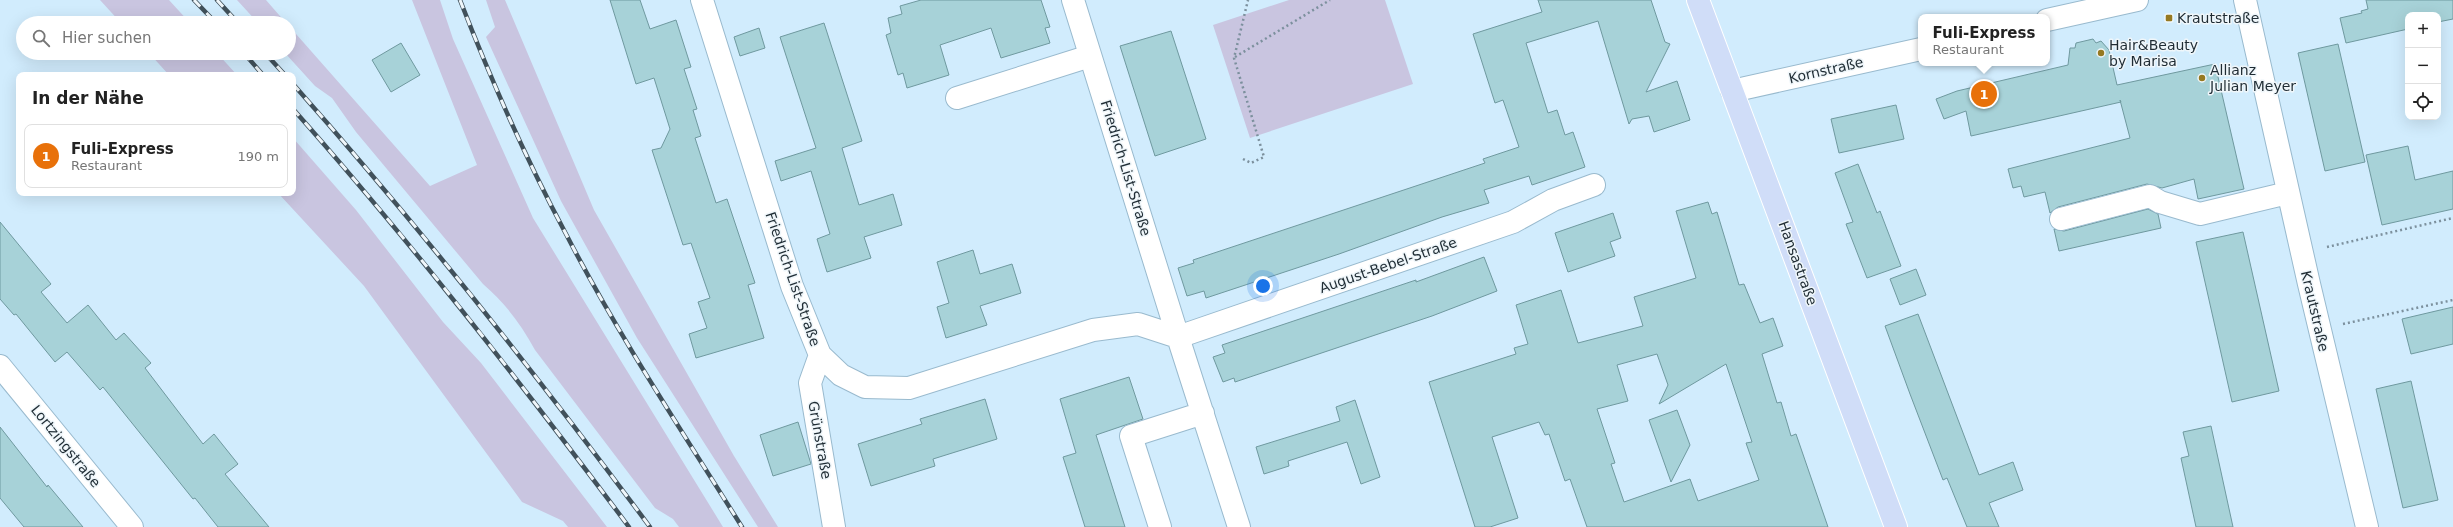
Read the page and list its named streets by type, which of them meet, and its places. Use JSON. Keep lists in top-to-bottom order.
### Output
{
  "streets": {
    "main road": ["Hansastraße"],
    "street": [
      "Kornstraße",
      "Friedrich-List-Straße",
      "August-Bebel-Straße",
      "Krautstraße",
      "Grünstraße",
      "Lortzingstraße"
    ]
  },
  "crossings": [
    ["Kornstraße", "Hansastraße"],
    ["Friedrich-List-Straße", "August-Bebel-Straße"],
    ["Friedrich-List-Straße", "Grünstraße"]
  ],
  "places": {
    "transit": ["Krautstraße"],
    "other": ["Hair&Beauty by Marisa", "Allianz Julian Meyer"]
  },
  "page": {
    "map_buttons": ["+", "−"],
    "popup": ["Fuli-Express", "Restaurant"],
    "search": "Hier suchen",
    "heading": "In der Nähe",
    "pins": "1",
    "list": [
      {
        "mark": "1",
        "name": "Fuli-Express",
        "note": "Restaurant",
        "value": "190 m"
      }
    ]
  }
}
